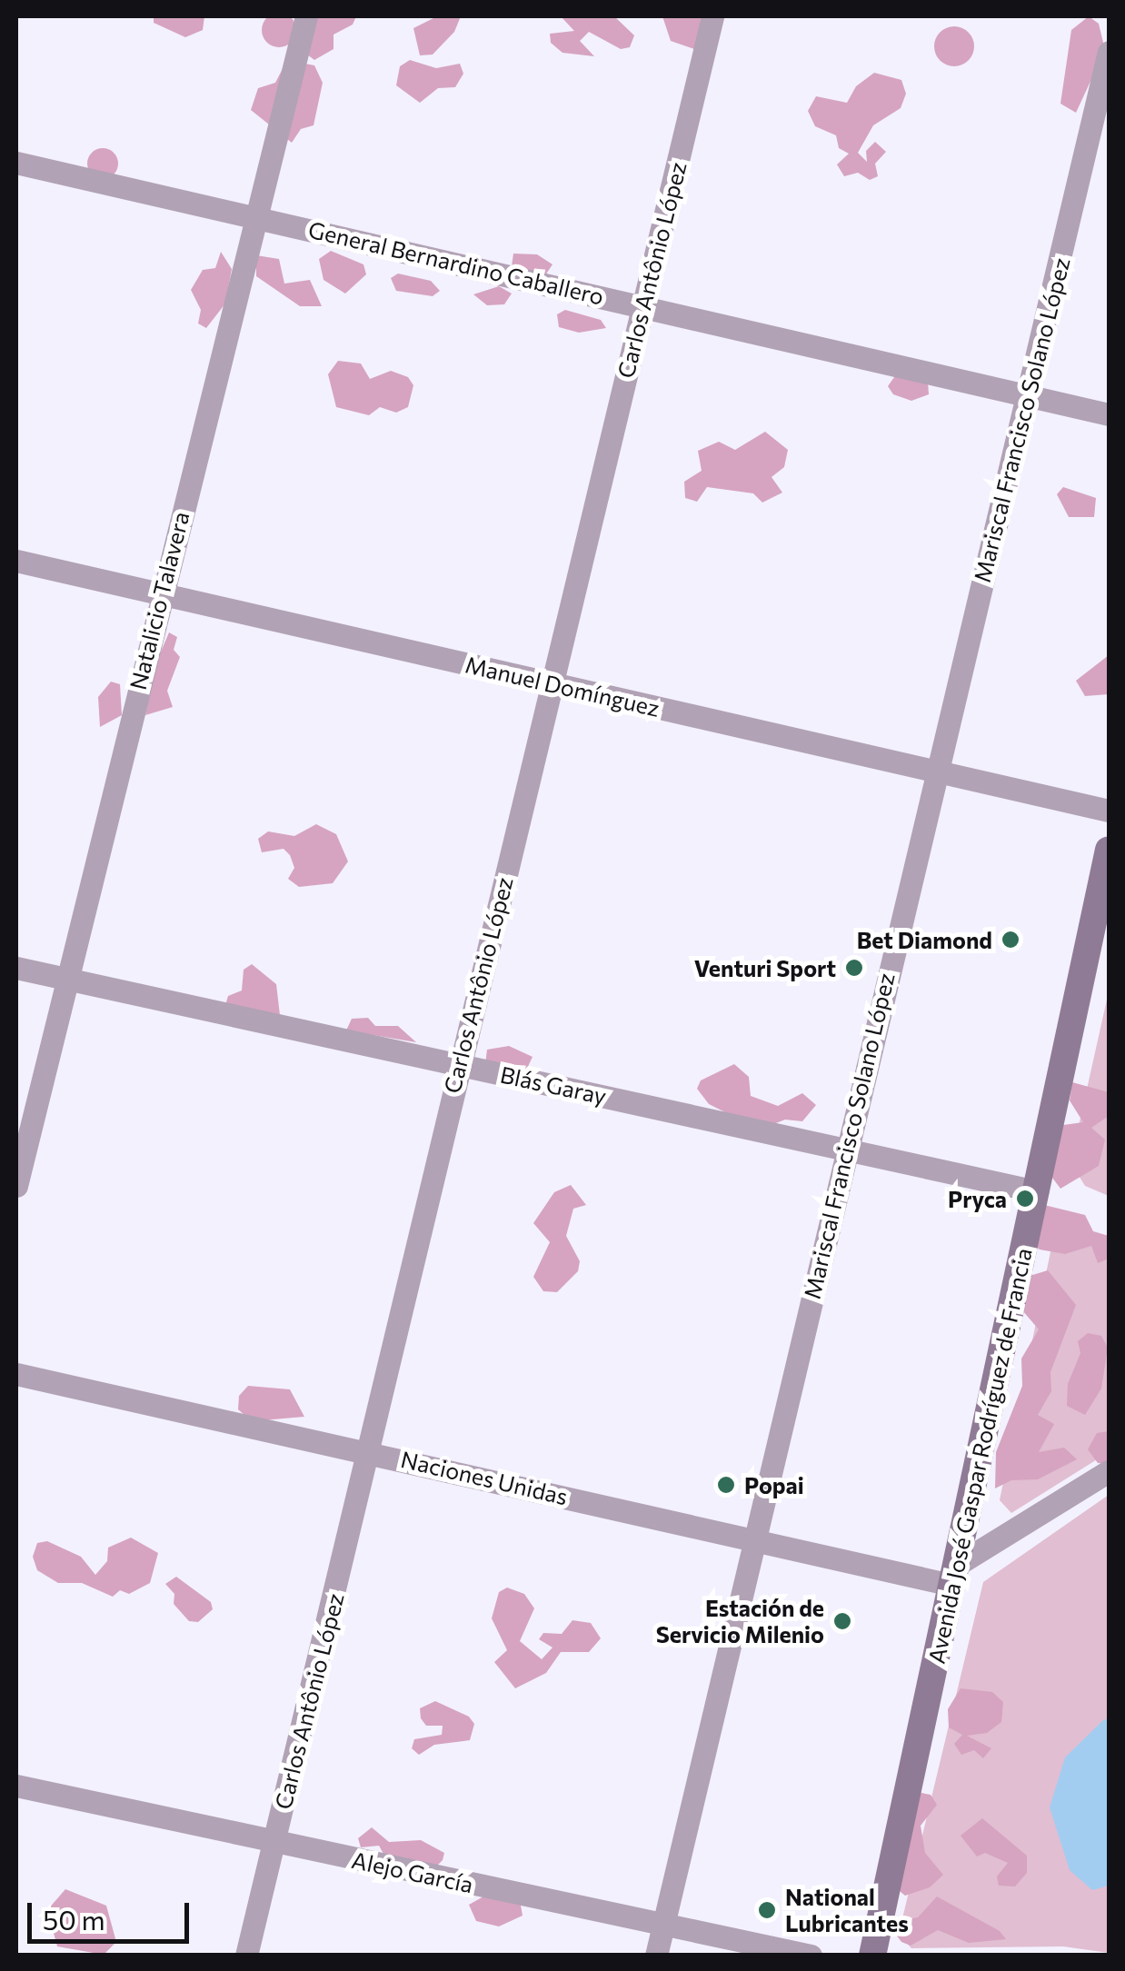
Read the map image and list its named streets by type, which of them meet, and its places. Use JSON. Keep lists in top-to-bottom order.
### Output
{
  "streets": {
    "main road": ["Avenida José Gaspar Rodríguez de Francia"],
    "street": [
      "General Bernardino Caballero",
      "Carlos Antônio López",
      "Mariscal Francisco Solano López",
      "Natalicio Talavera",
      "Manuel Domínguez",
      "Blás Garay",
      "Naciones Unidas",
      "Alejo García"
    ]
  },
  "crossings": [
    ["General Bernardino Caballero", "Carlos Antônio López"],
    ["General Bernardino Caballero", "Mariscal Francisco Solano López"],
    ["General Bernardino Caballero", "Natalicio Talavera"],
    ["Carlos Antônio López", "Manuel Domínguez"],
    ["Carlos Antônio López", "Blás Garay"],
    ["Carlos Antônio López", "Naciones Unidas"],
    ["Carlos Antônio López", "Alejo García"],
    ["Mariscal Francisco Solano López", "Manuel Domínguez"],
    ["Mariscal Francisco Solano López", "Blás Garay"],
    ["Mariscal Francisco Solano López", "Naciones Unidas"],
    ["Mariscal Francisco Solano López", "Alejo García"],
    ["Natalicio Talavera", "Manuel Domínguez"],
    ["Natalicio Talavera", "Blás Garay"],
    ["Blás Garay", "Avenida José Gaspar Rodríguez de Francia"],
    ["Avenida José Gaspar Rodríguez de Francia", "Naciones Unidas"]
  ],
  "places": [
    "Bet Diamond",
    "Venturi Sport",
    "Pryca",
    "Popai",
    "Estación de Servicio Milenio",
    "National Lubricantes"
  ],
  "scale_bar": "50 m"
}
